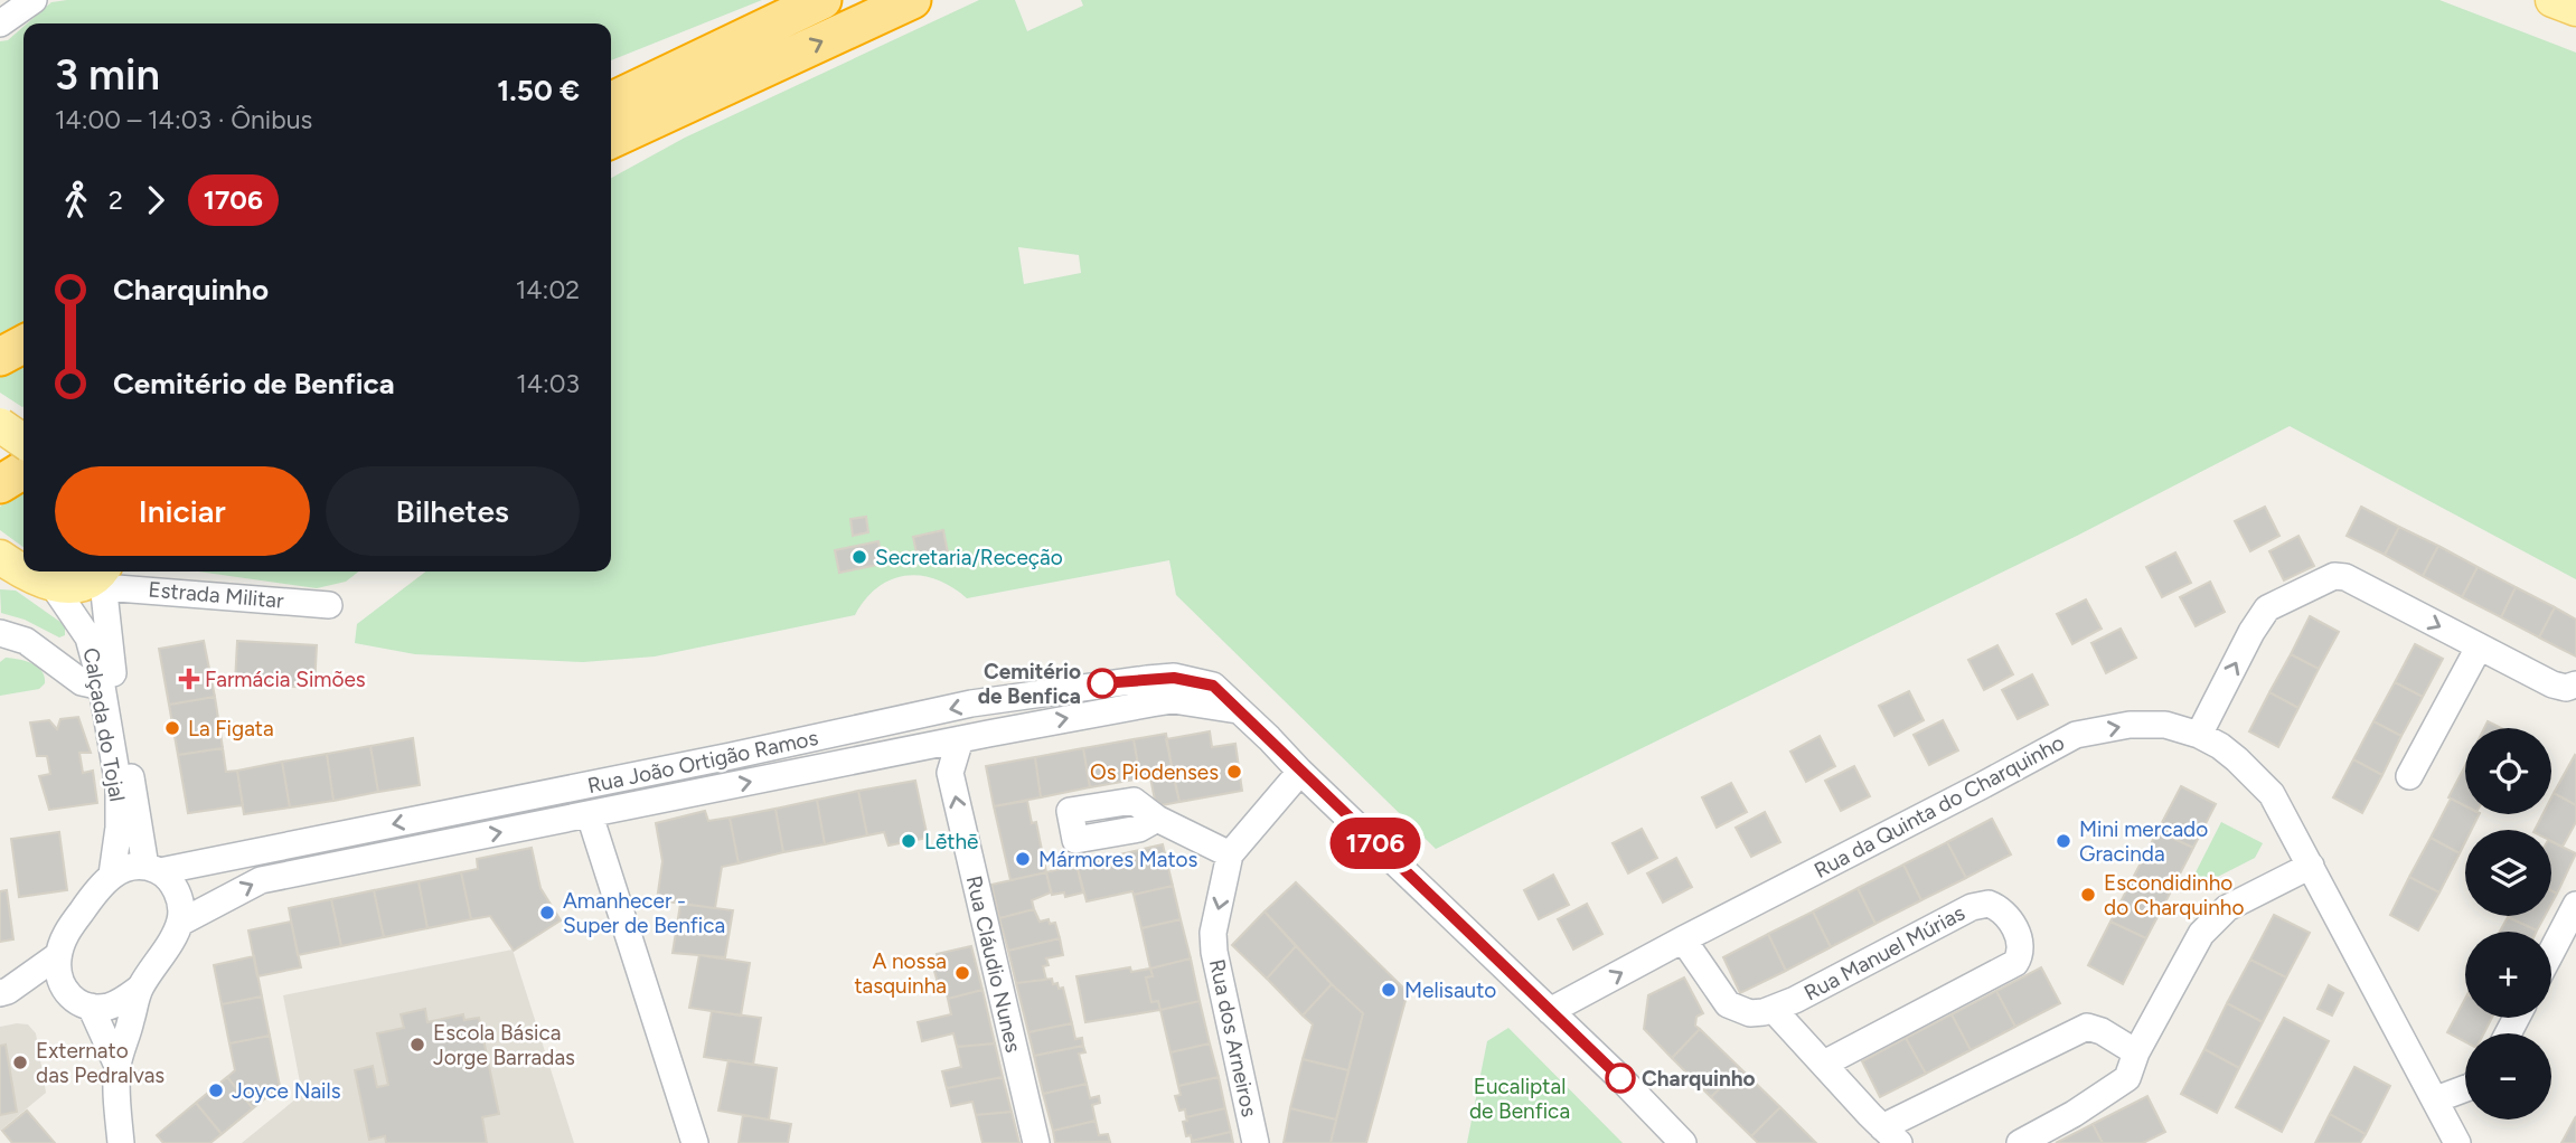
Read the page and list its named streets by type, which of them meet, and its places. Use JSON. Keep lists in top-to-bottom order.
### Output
{
  "streets": {
    "street": [
      "Estrada Militar",
      "Calçada do Tojal",
      "Rua João Ortigão Ramos",
      "Rua da Quinta do Charquinho",
      "Rua Manuel Múrias",
      "Rua Cláudio Nunes",
      "Rua dos Arneiros"
    ]
  },
  "crossings": [
    ["Estrada Militar", "Calçada do Tojal"],
    ["Calçada do Tojal", "Rua João Ortigão Ramos"],
    ["Rua João Ortigão Ramos", "Rua da Quinta do Charquinho"],
    ["Rua João Ortigão Ramos", "Rua Cláudio Nunes"],
    ["Rua João Ortigão Ramos", "Rua dos Arneiros"]
  ],
  "one_way": ["Rua da Quinta do Charquinho", "Rua Cláudio Nunes", "Rua dos Arneiros"],
  "parks": ["Eucaliptal de Benfica"],
  "places": {
    "other": [
      "Secretaria/Receção",
      "Cemitério de Benfica",
      "La Figata",
      "Os Piodenses",
      "Lḗthē",
      "Mini mercado Gracinda",
      "Mármores Matos",
      "Escondidinho do Charquinho",
      "Amanhecer - Super de Benfica",
      "A nossa tasquinha",
      "Melisauto",
      "Escola Básica Jorge Barradas",
      "Externato das Pedralvas",
      "Charquinho",
      "Joyce Nails"
    ],
    "health": ["Farmácia Simões"]
  },
  "lines": ["bus line 1706"],
  "page": {
    "on_map": "1706",
    "heading": ["3 min", "14:00 – 14:03 · Ônibus", "1.50 €"],
    "legs": ["2", "1706"],
    "list": [
      {
        "name": "Charquinho",
        "value": "14:02"
      },
      {
        "name": "Cemitério de Benfica",
        "value": "14:03"
      }
    ],
    "buttons": ["Iniciar", "Bilhetes"],
    "map_buttons": ["+", "−"]
  }
}
